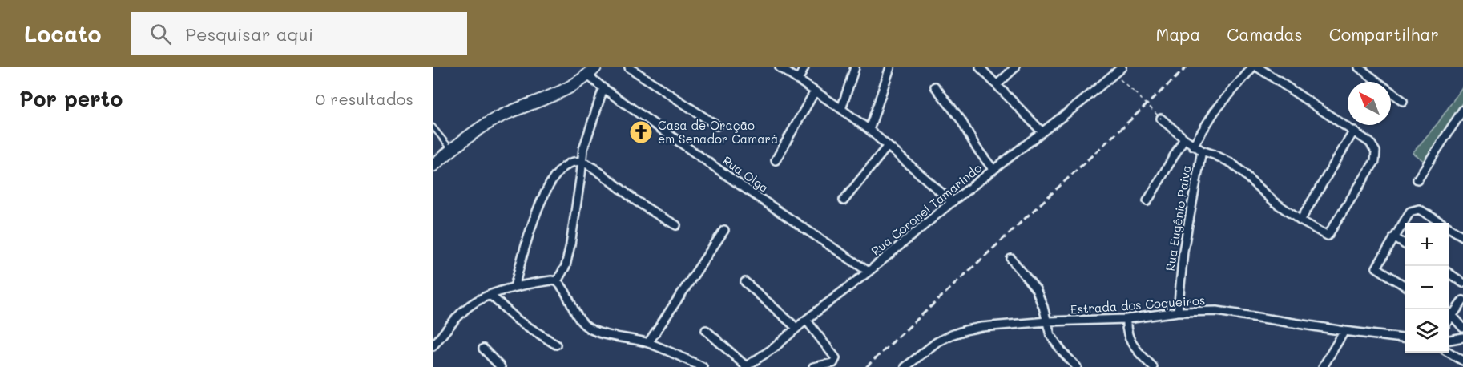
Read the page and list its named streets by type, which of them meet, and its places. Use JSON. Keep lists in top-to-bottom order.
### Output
{
  "streets": {
    "street": [
      "Rua Olga",
      "Rua Coronel Tamarindo",
      "Rua Eugênio Paiva",
      "Estrada dos Coqueiros"
    ]
  },
  "crossings": [
    ["Rua Olga", "Rua Coronel Tamarindo"],
    ["Rua Eugênio Paiva", "Estrada dos Coqueiros"]
  ],
  "places": {
    "church": ["Casa de Oração em Senador Camará"]
  },
  "north": "top left",
  "page": {
    "header": "Locato",
    "search": "Pesquisar aqui",
    "nav": ["Mapa", "Camadas", "Compartilhar"],
    "heading": ["Por perto", "0 resultados"],
    "map_buttons": ["+", "−"]
  }
}
